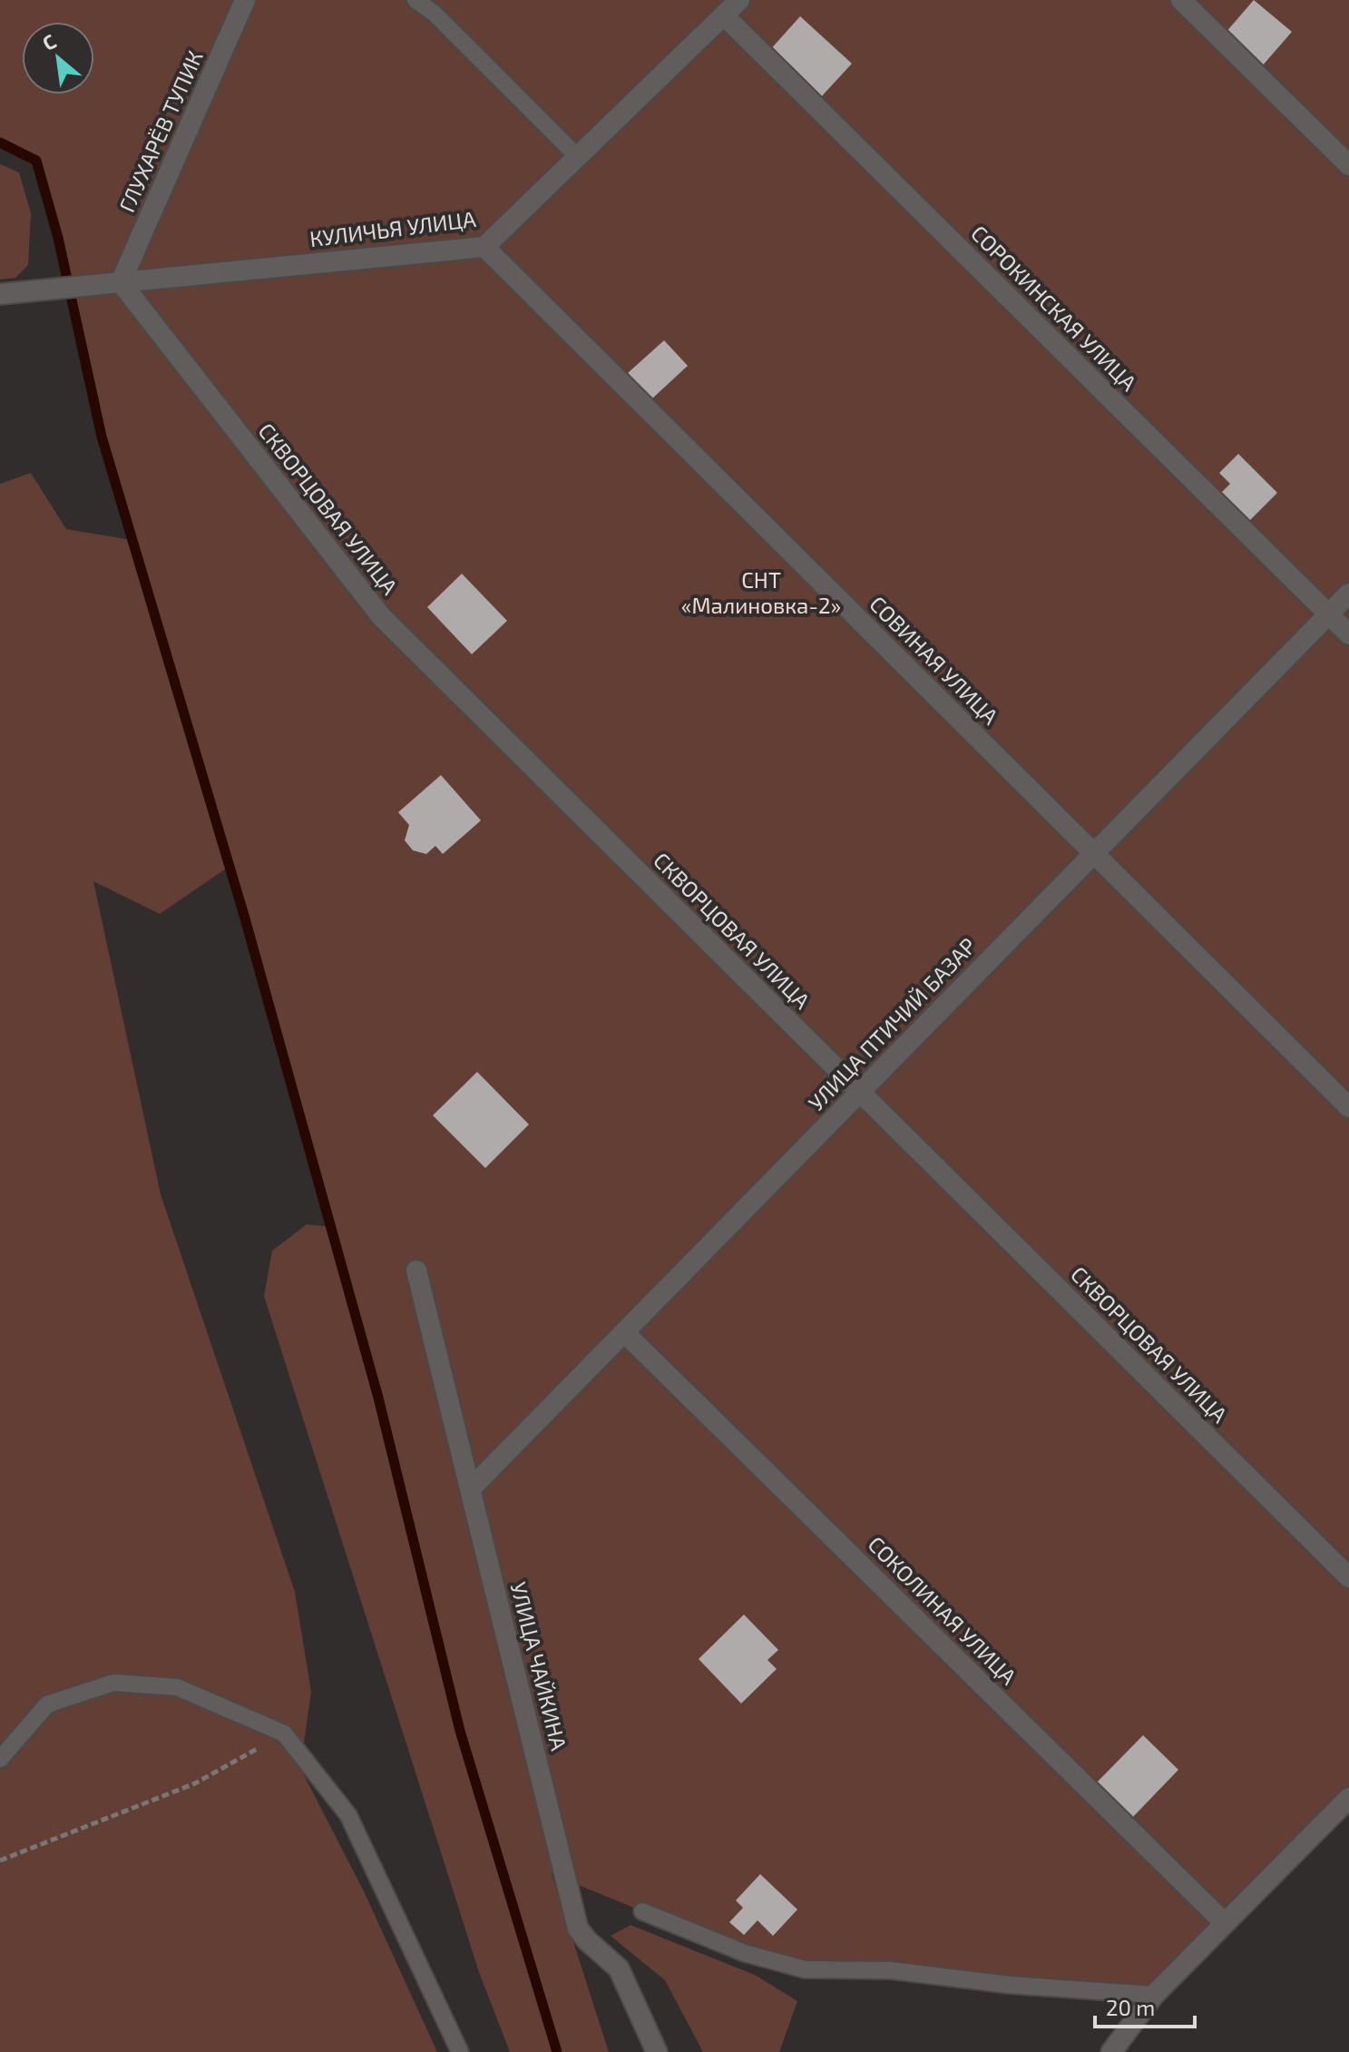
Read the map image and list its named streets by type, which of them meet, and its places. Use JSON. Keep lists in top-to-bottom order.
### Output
{
  "streets": {
    "street": [
      "ГЛУХАРЁВ ТУПИК",
      "КУЛИЧЬЯ УЛИЦА",
      "СОРОКИНСКАЯ УЛИЦА",
      "СКВОРЦОВАЯ УЛИЦА",
      "СОВИНАЯ УЛИЦА",
      "УЛИЦА ПТИЧИЙ БАЗАР",
      "СОКОЛИНАЯ УЛИЦА",
      "УЛИЦА ЧАЙКИНА"
    ]
  },
  "crossings": [
    ["ГЛУХАРЁВ ТУПИК", "КУЛИЧЬЯ УЛИЦА"],
    ["ГЛУХАРЁВ ТУПИК", "СКВОРЦОВАЯ УЛИЦА"],
    ["КУЛИЧЬЯ УЛИЦА", "СОРОКИНСКАЯ УЛИЦА"],
    ["КУЛИЧЬЯ УЛИЦА", "СКВОРЦОВАЯ УЛИЦА"],
    ["КУЛИЧЬЯ УЛИЦА", "СОВИНАЯ УЛИЦА"],
    ["СОРОКИНСКАЯ УЛИЦА", "УЛИЦА ПТИЧИЙ БАЗАР"],
    ["СКВОРЦОВАЯ УЛИЦА", "УЛИЦА ПТИЧИЙ БАЗАР"],
    ["СОВИНАЯ УЛИЦА", "УЛИЦА ПТИЧИЙ БАЗАР"],
    ["УЛИЦА ПТИЧИЙ БАЗАР", "СОКОЛИНАЯ УЛИЦА"],
    ["УЛИЦА ПТИЧИЙ БАЗАР", "УЛИЦА ЧАЙКИНА"]
  ],
  "parks": ["СНТ «Малиновка-2»"],
  "scale_bar": "20 m",
  "north": "top left"
}
